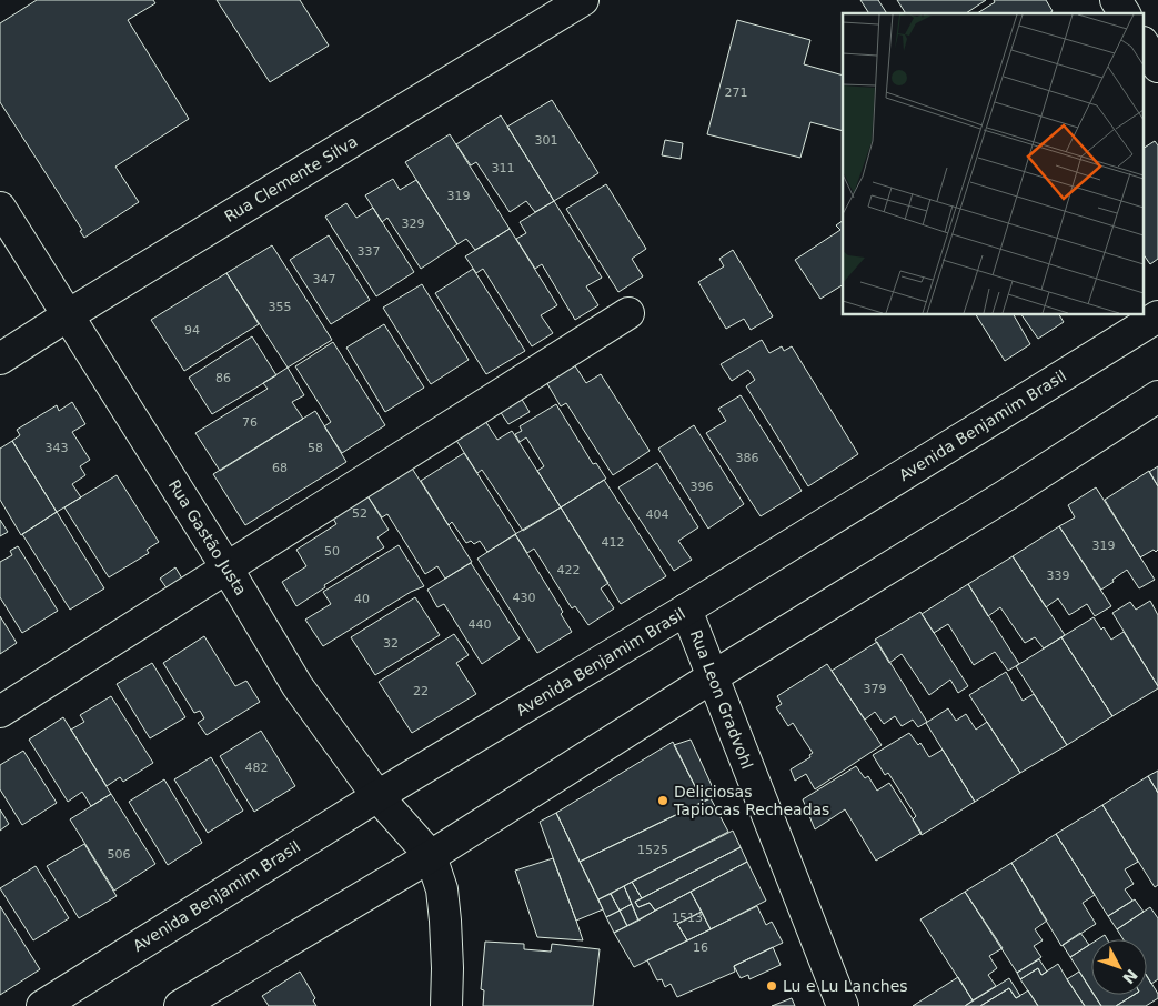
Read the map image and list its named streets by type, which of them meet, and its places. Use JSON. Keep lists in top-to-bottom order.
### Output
{
  "streets": {
    "street": [
      "Rua Clemente Silva",
      "Avenida Benjamim Brasil",
      "Rua Gastão Justa",
      "Rua Leon Gradvohl"
    ]
  },
  "crossings": [
    ["Rua Clemente Silva", "Rua Gastão Justa"],
    ["Avenida Benjamim Brasil", "Rua Gastão Justa"],
    ["Avenida Benjamim Brasil", "Rua Leon Gradvohl"]
  ],
  "places": ["Deliciosas Tapiocas Recheadas", "Lu e Lu Lanches"],
  "house_numbers": [
    "271",
    "301",
    "311",
    "319",
    "329",
    "337",
    "347",
    "355",
    "94",
    "86",
    "76",
    "343",
    "58",
    "386",
    "68",
    "396",
    "52",
    "404",
    "412",
    "319",
    "50",
    "422",
    "339",
    "430",
    "40",
    "440",
    "32",
    "379",
    "22",
    "482",
    "1525",
    "506",
    "1513",
    "16"
  ],
  "north": "bottom right"
}
